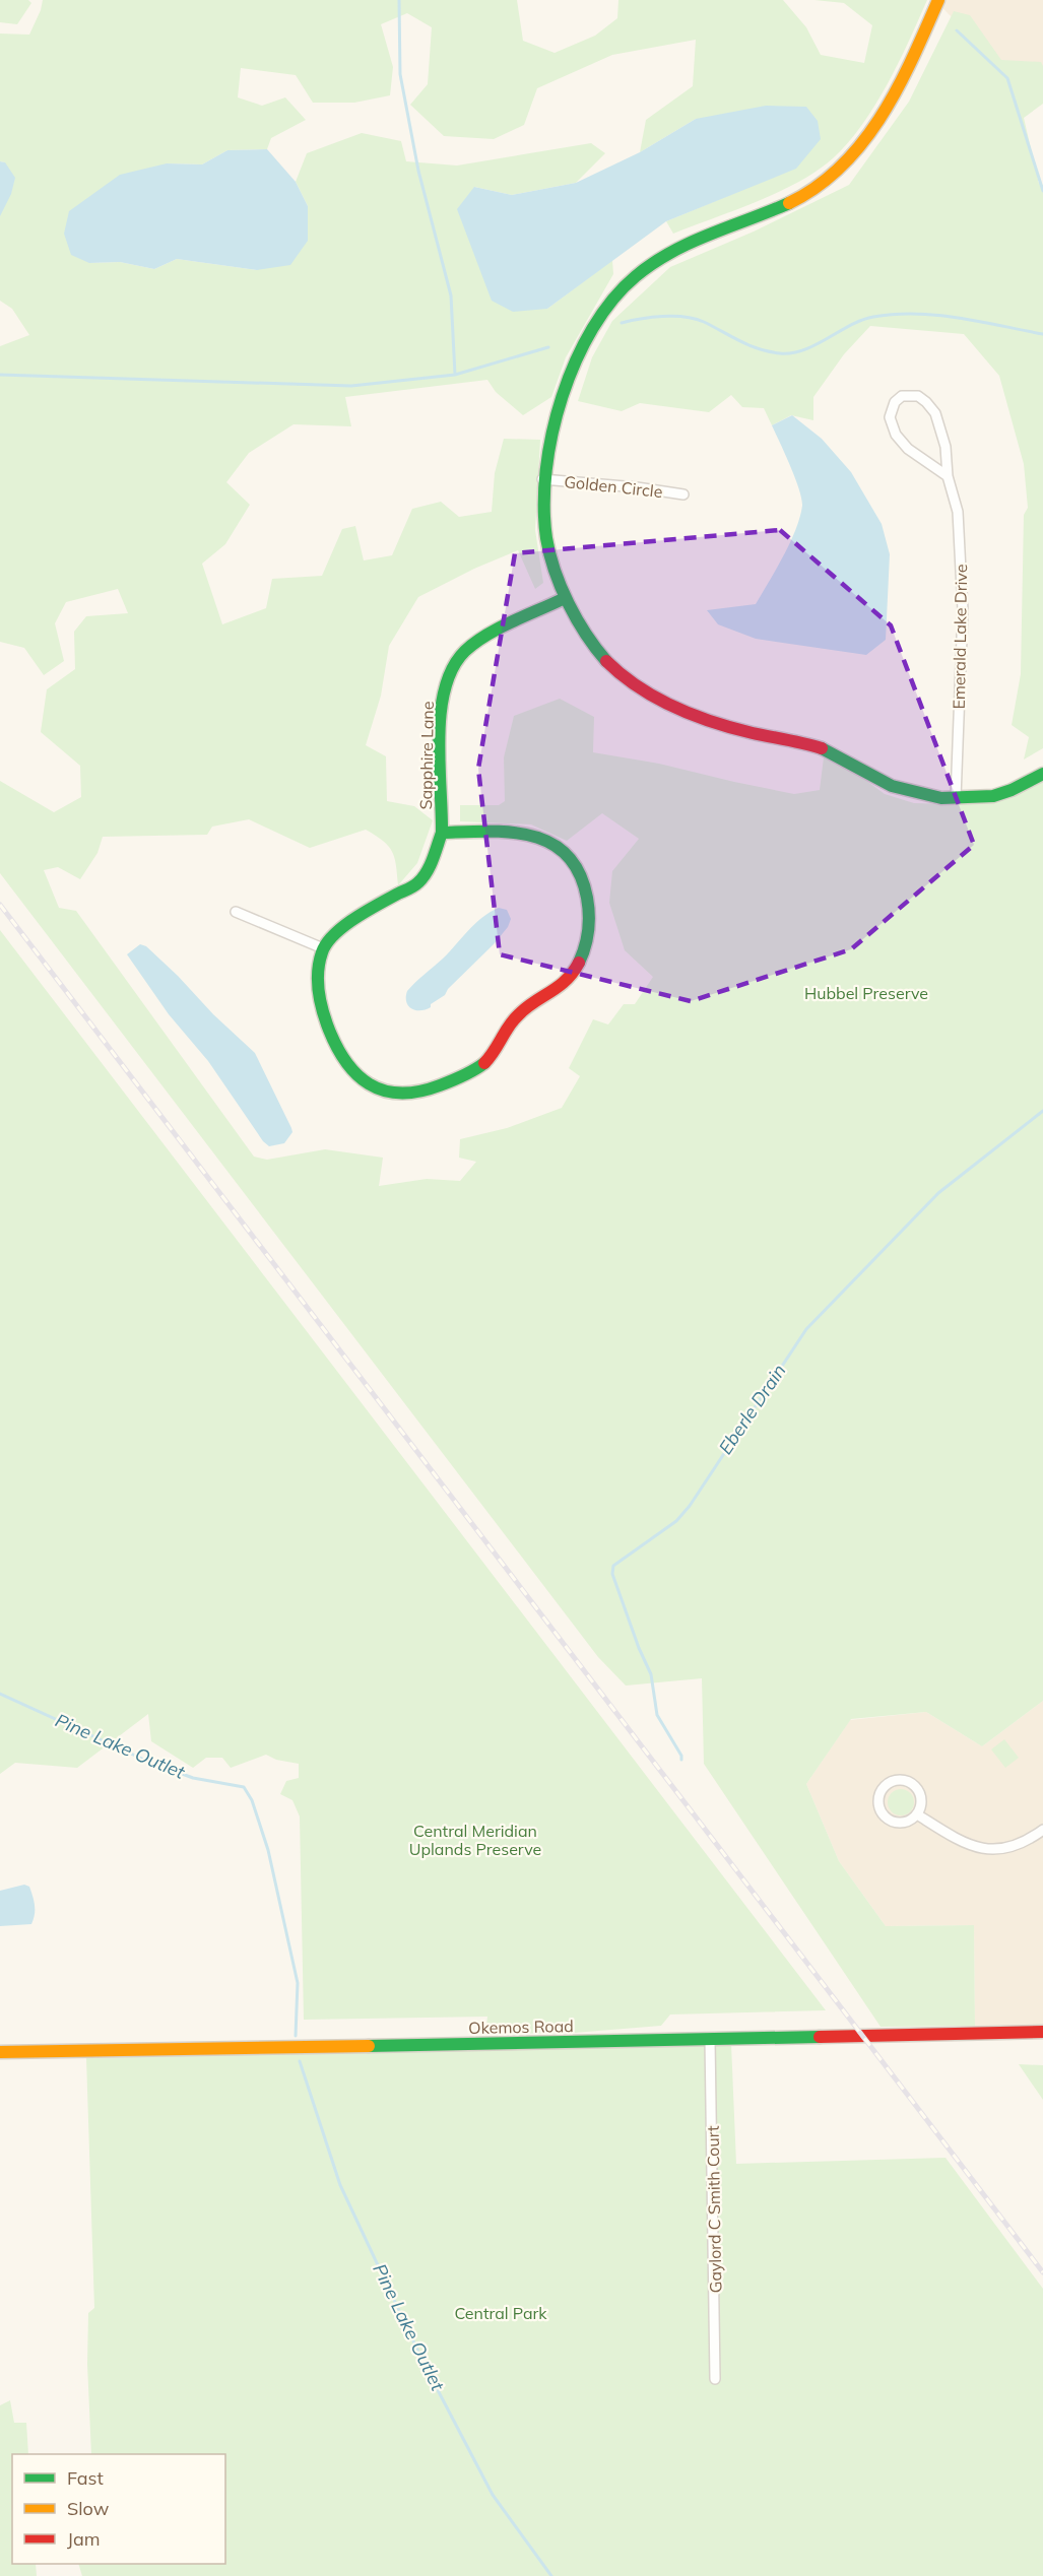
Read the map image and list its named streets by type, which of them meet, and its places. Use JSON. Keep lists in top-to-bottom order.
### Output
{
  "streets": {
    "street": [
      "Golden Circle",
      "Emerald Lake Drive",
      "Sapphire Lane",
      "Okemos Road",
      "Gaylord C Smith Court"
    ]
  },
  "crossings": [
    ["Okemos Road", "Gaylord C Smith Court"]
  ],
  "water": ["Eberle Drain", "Pine Lake Outlet"],
  "parks": ["Hubbel Preserve", "Central Meridian Uplands Preserve", "Central Park"],
  "legend": ["Fast", "Slow", "Jam"]
}
